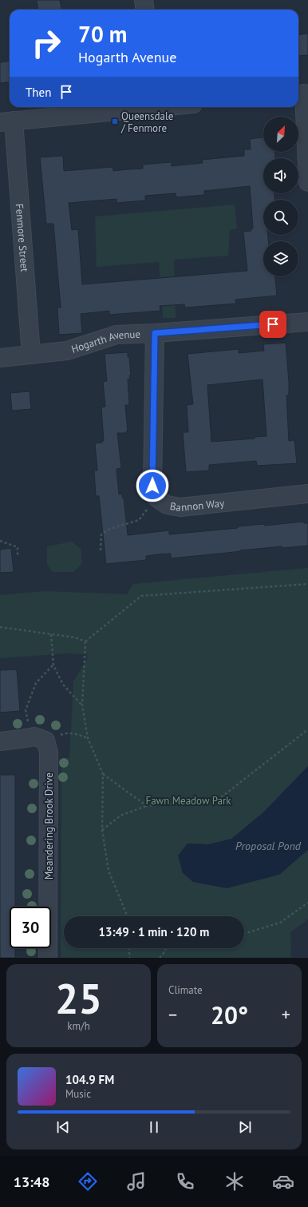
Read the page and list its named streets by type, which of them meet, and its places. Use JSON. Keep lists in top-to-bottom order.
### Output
{
  "streets": {
    "street": [
      "Fenmore Street",
      "Hogarth Avenue",
      "Bannon Way",
      "Meandering Brook Drive"
    ]
  },
  "crossings": [
    ["Fenmore Street", "Hogarth Avenue"],
    ["Hogarth Avenue", "Bannon Way"]
  ],
  "water": ["Proposal Pond"],
  "parks": ["Fawn Meadow Park"],
  "places": {
    "transit": ["Queensdale / Fenmore"]
  },
  "north": "top right",
  "page": {
    "turn": ["70 m", "Hogarth Avenue"],
    "then": "Then",
    "limit": "30",
    "trip": "13:49 · 1 min · 120 m",
    "tile": [
      ["25", "km/h"],
      "Climate"
    ],
    "heat": ["−", "20°", "+"],
    "song": ["104.9 FM", "Music"],
    "tabs": "13:48"
  }
}
